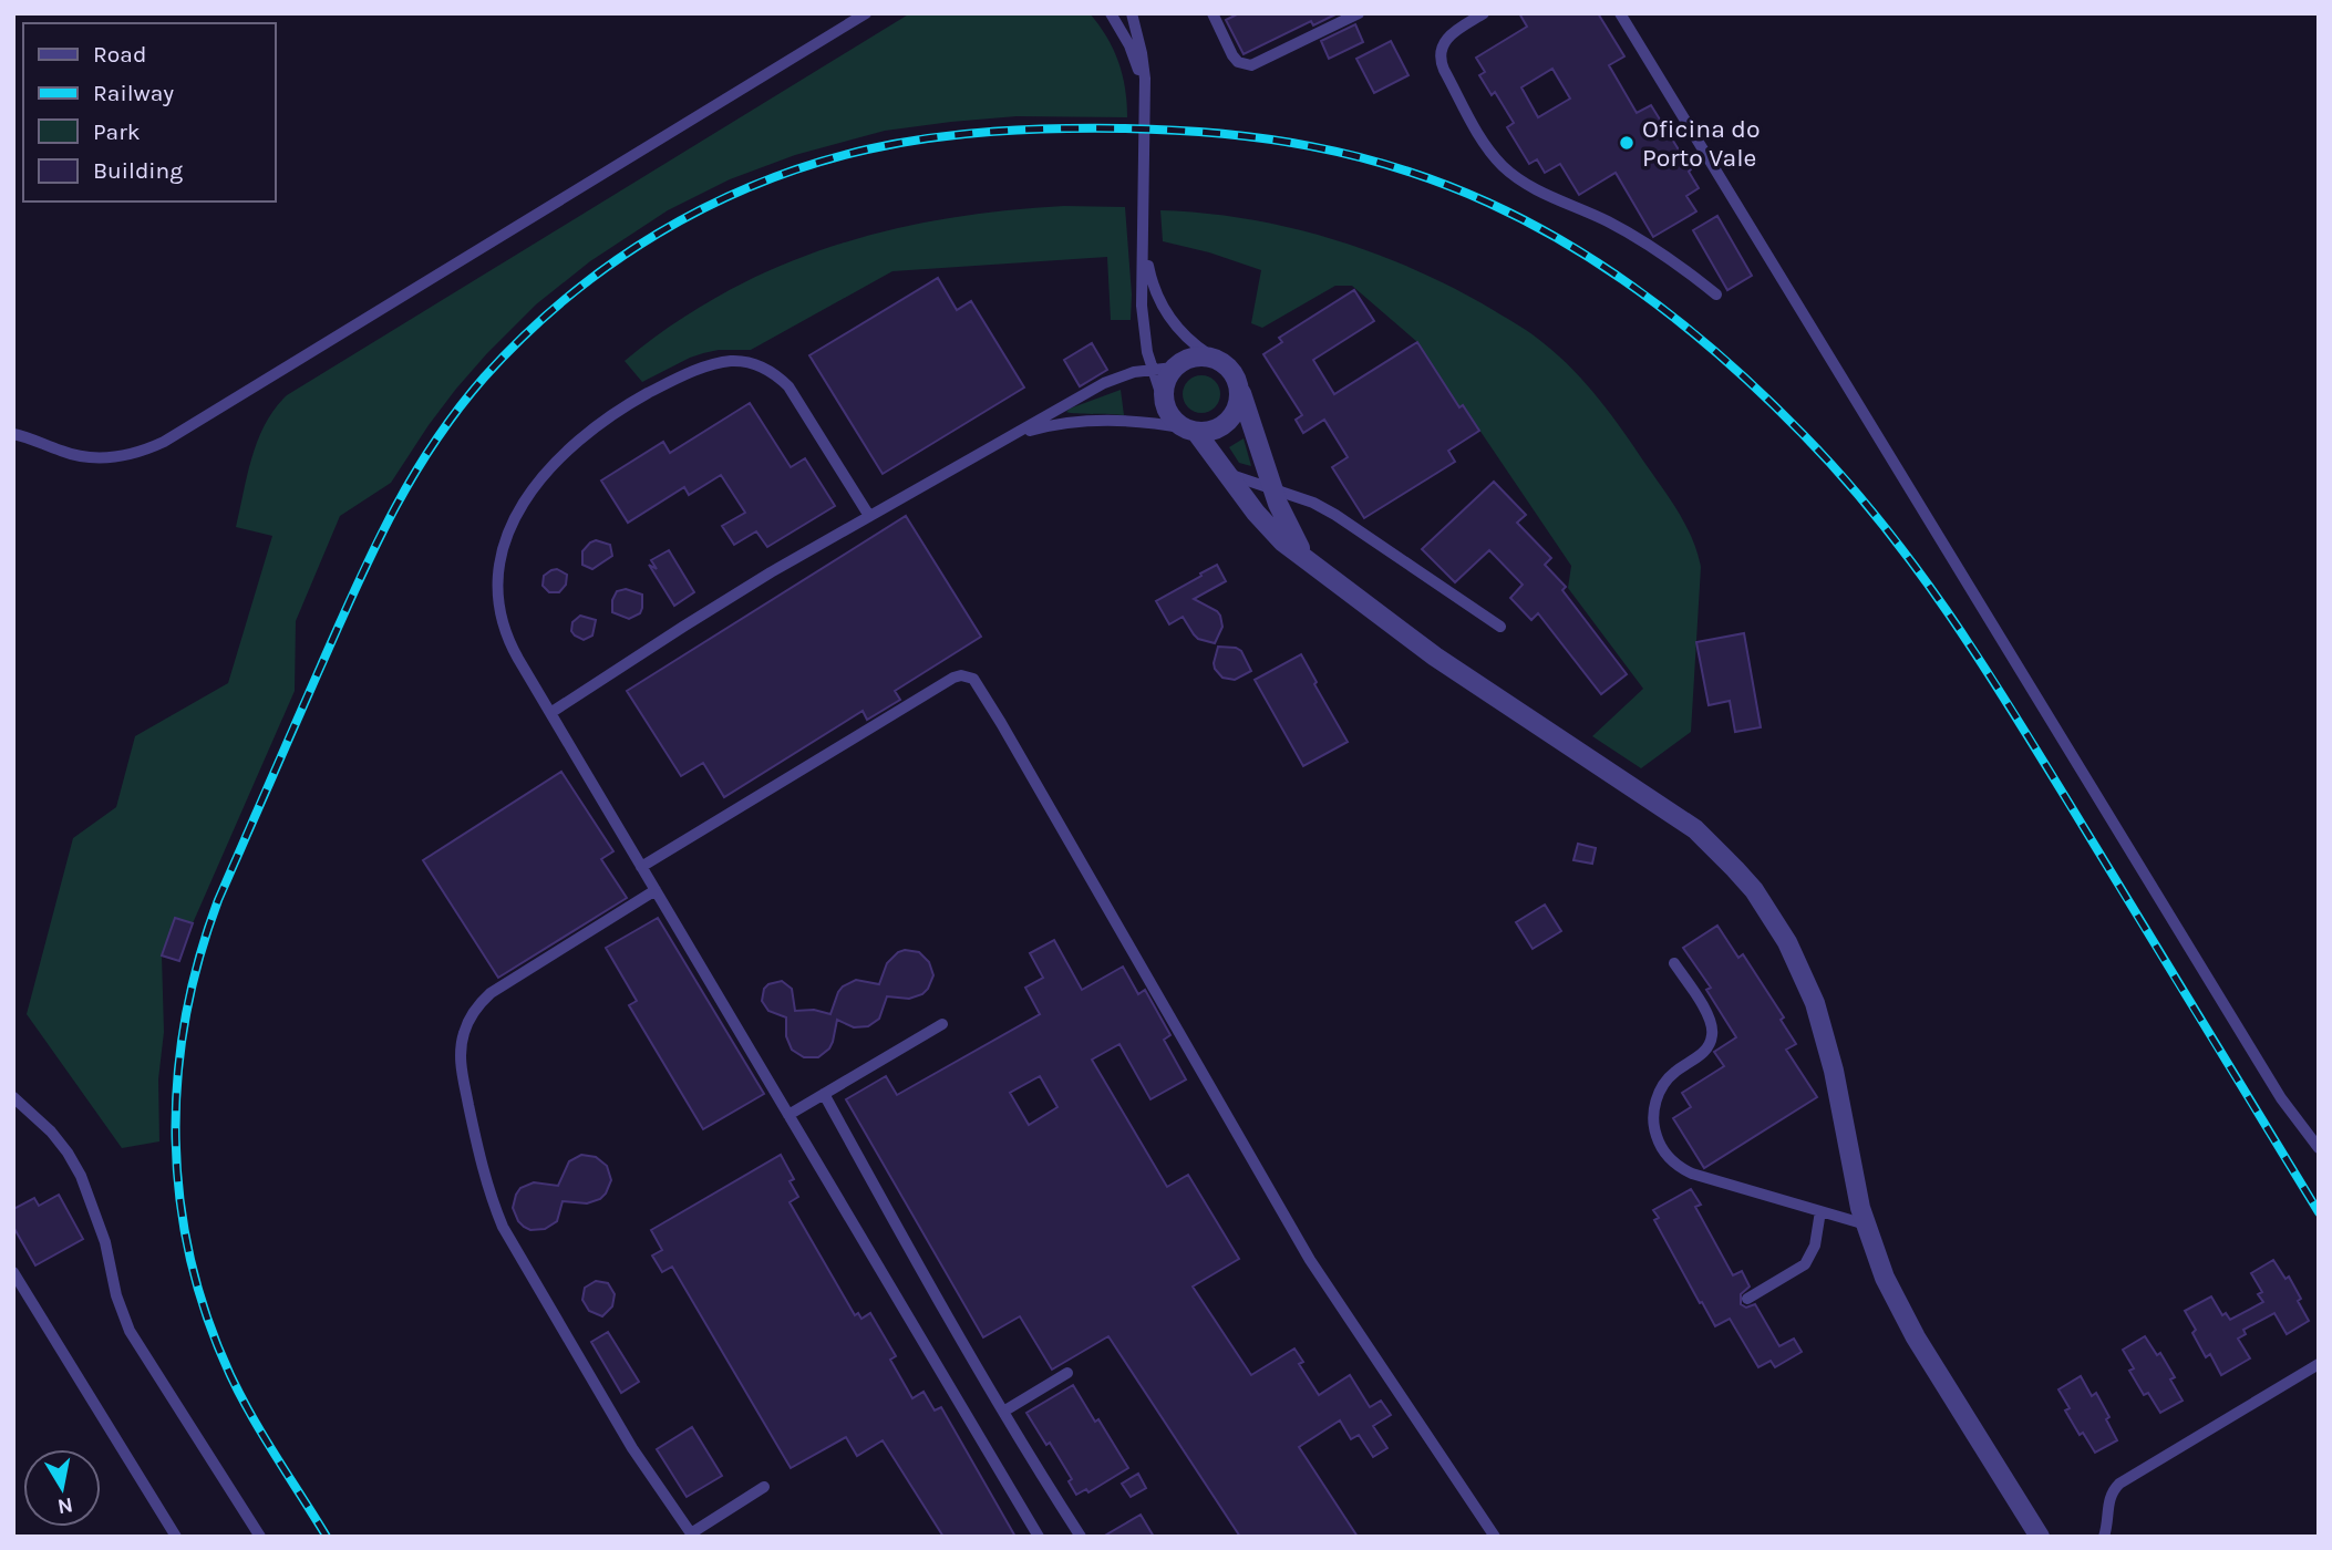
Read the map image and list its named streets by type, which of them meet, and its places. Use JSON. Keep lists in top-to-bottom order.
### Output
{
  "places": ["Oficina do Porto Vale"],
  "legend": [
    "Road",
    "Railway",
    "Park",
    "Building"
  ],
  "north": "bottom"
}
